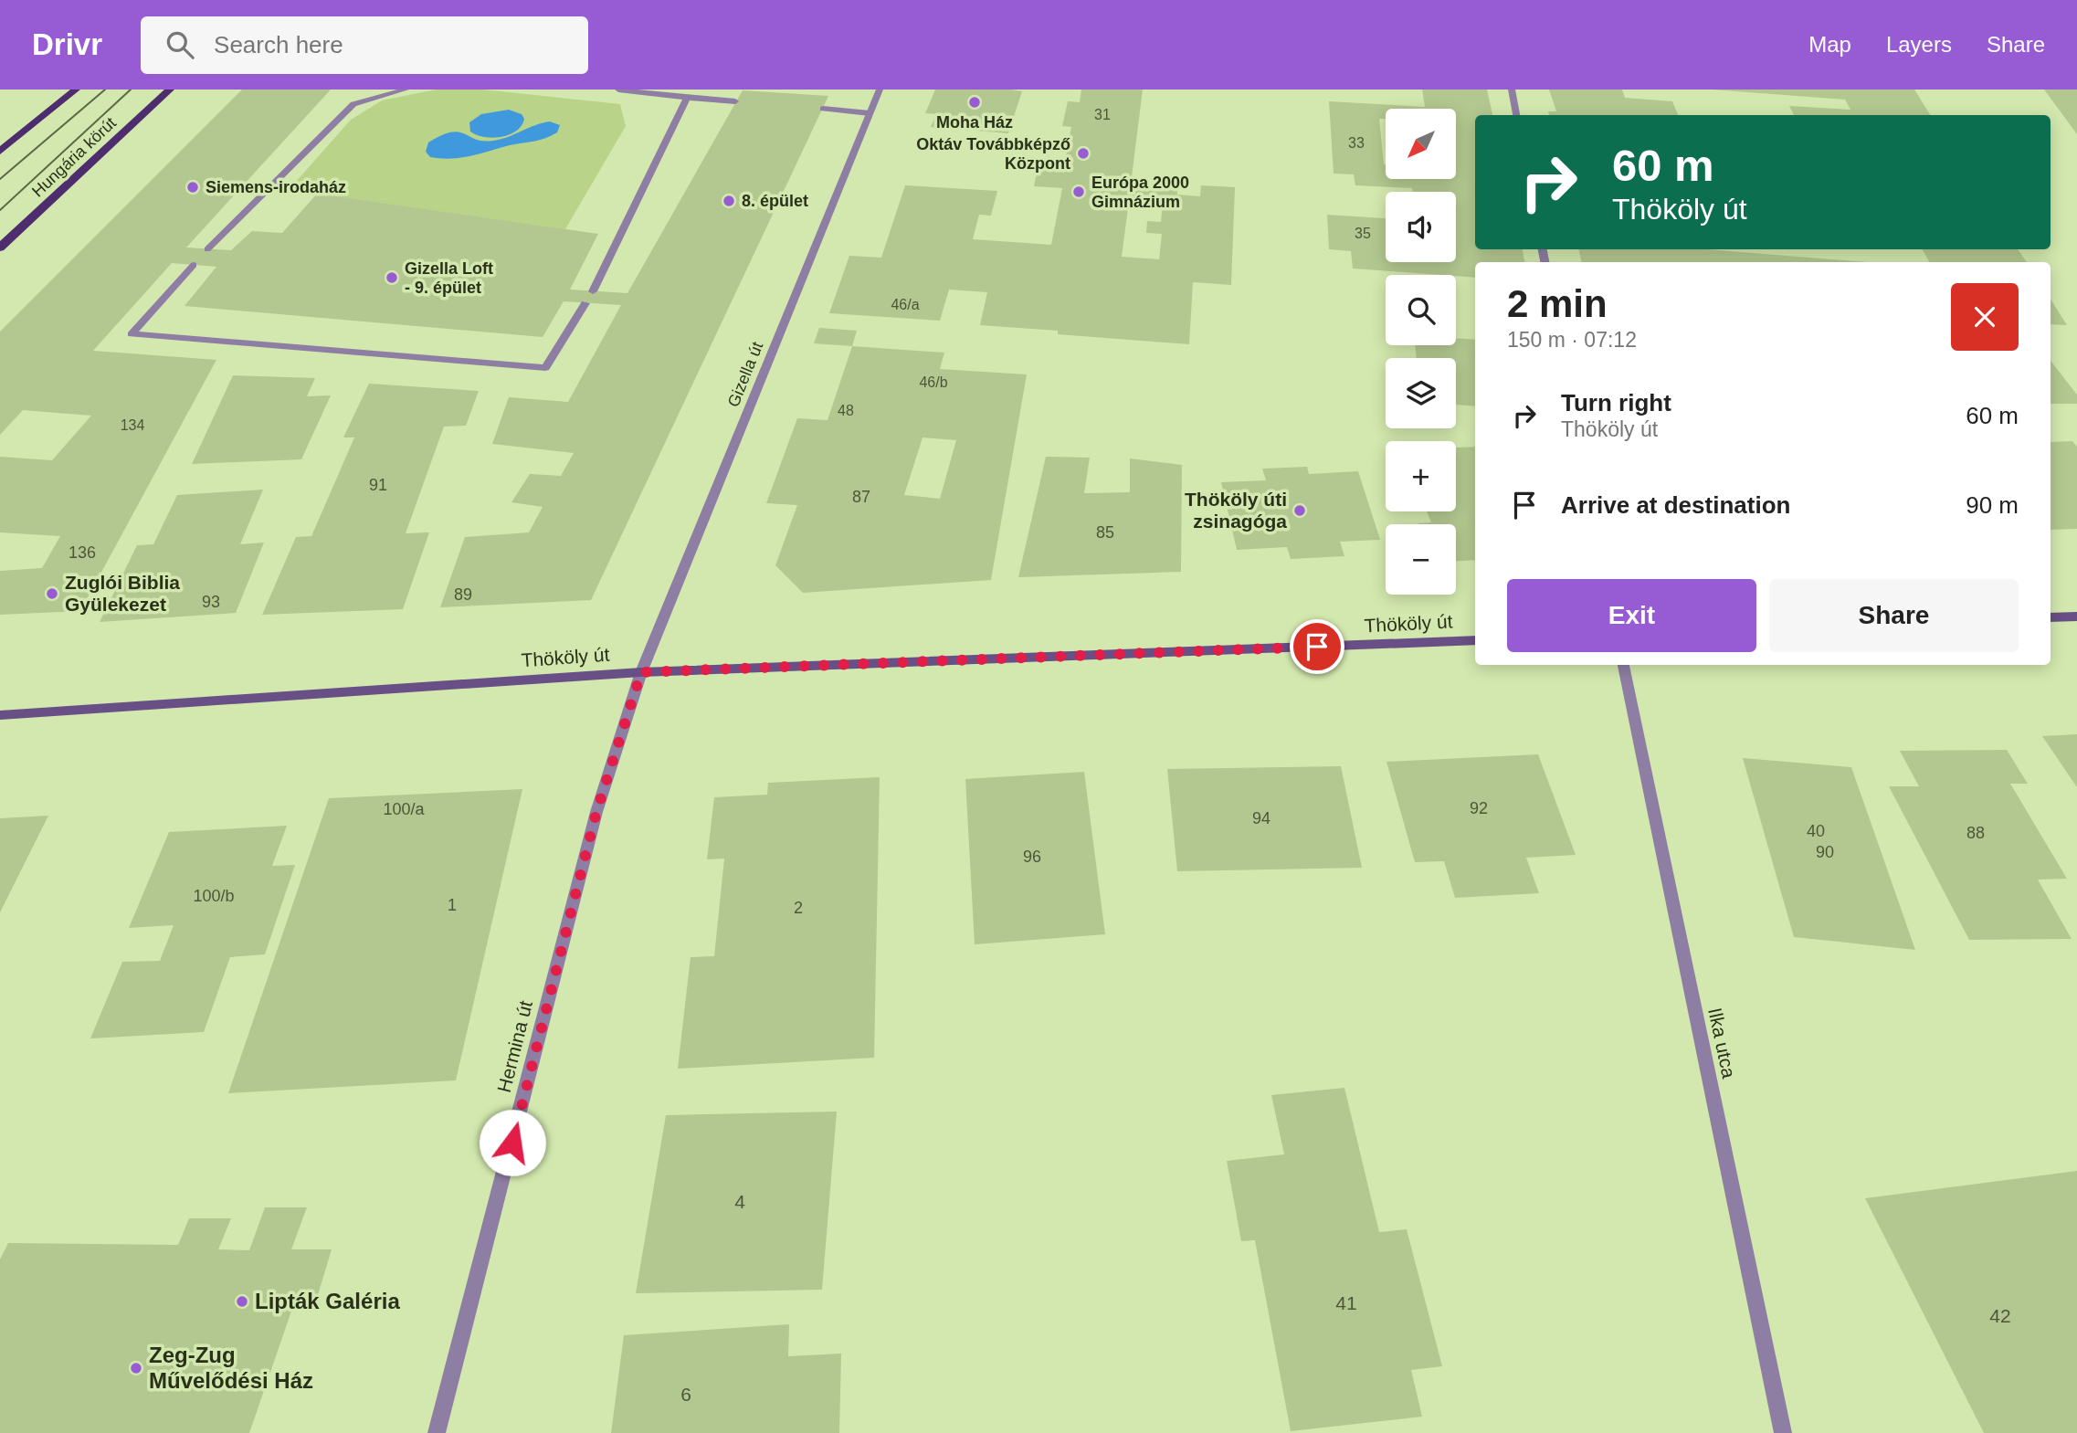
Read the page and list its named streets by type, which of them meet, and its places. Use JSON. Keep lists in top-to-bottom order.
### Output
{
  "streets": {
    "main road": ["Hungária körút", "Thököly út"],
    "street": ["Gizella út", "Ilka utca", "Hermina út"]
  },
  "crossings": [
    ["Gizella út", "Thököly út"],
    ["Gizella út", "Hermina út"],
    ["Thököly út", "Hermina út"]
  ],
  "places": [
    "Moha Ház",
    "Oktáv Továbbképző Központ",
    "Siemens-irodaház",
    "Európa 2000 Gimnázium",
    "8. épület",
    "Gizella Loft - 9. épület",
    "Thököly úti zsinagóga",
    "Zuglói Biblia Gyülekezet",
    "Lipták Galéria",
    "Zeg-Zug Művelődési Ház"
  ],
  "house_numbers": [
    "31",
    "33",
    "35",
    "46/a",
    "46/b",
    "48",
    "134",
    "91",
    "87",
    "85",
    "136",
    "89",
    "93",
    "92",
    "100/a",
    "94",
    "40",
    "88",
    "90",
    "96",
    "100/b",
    "1",
    "2",
    "4",
    "41",
    "42",
    "6"
  ],
  "north": "bottom left",
  "page": {
    "header": "Drivr",
    "search": "Search here",
    "nav": ["Map", "Layers", "Share"],
    "map_buttons": ["+", "−"],
    "turn": ["60 m", "Thököly út"],
    "heading": ["2 min", "150 m · 07:12"],
    "list": [
      {
        "name": "Turn right",
        "note": "Thököly út",
        "value": "60 m"
      },
      {
        "name": "Arrive at destination",
        "value": "90 m"
      }
    ],
    "buttons": ["Exit", "Share"]
  }
}
